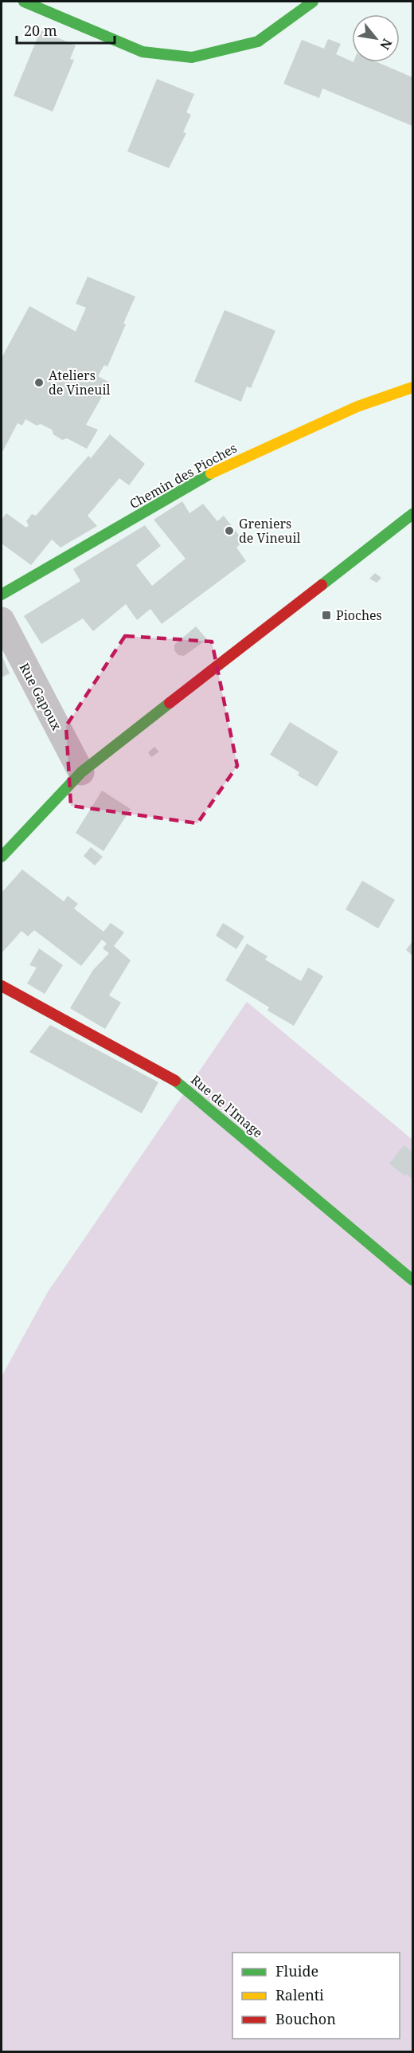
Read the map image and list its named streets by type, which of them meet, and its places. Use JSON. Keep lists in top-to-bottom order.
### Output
{
  "streets": {
    "street": ["Chemin des Pioches", "Rue Gapoux", "Rue de l'Image"]
  },
  "places": {
    "other": ["Ateliers de Vineuil", "Greniers de Vineuil"],
    "transit": ["Pioches"]
  },
  "legend": ["Fluide", "Ralenti", "Bouchon"],
  "scale_bar": "20 m",
  "north": "bottom right"
}
